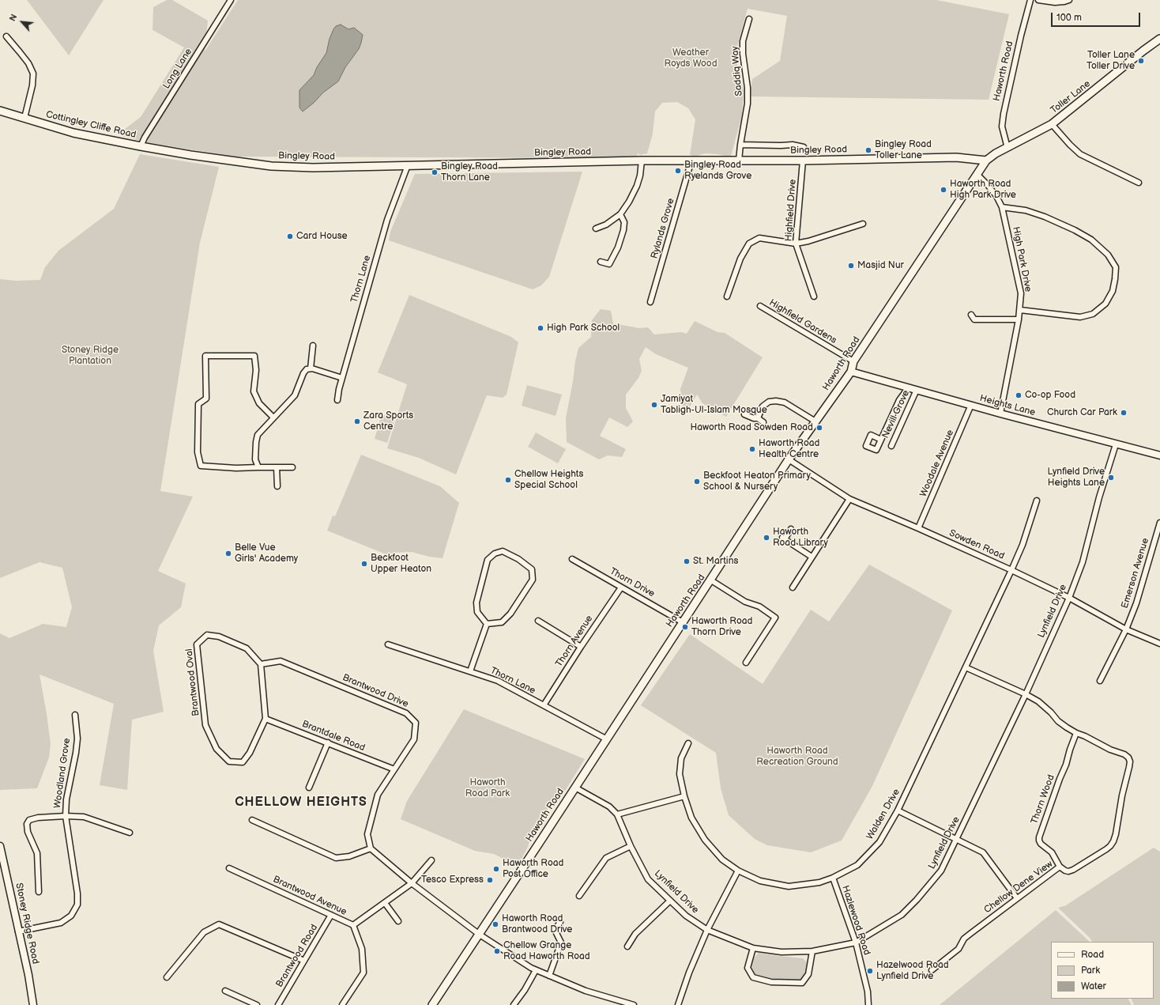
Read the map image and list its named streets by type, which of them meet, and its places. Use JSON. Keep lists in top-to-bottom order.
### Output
{
  "streets": {
    "main road": [
      "Haworth Road",
      "Toller Lane",
      "Cottingley Cliffe Road",
      "Bingley Road"
    ],
    "street": [
      "Long Lane",
      "Saddiq Way",
      "Highfield Drive",
      "Rylands Grove",
      "High Park Drive",
      "Thorn Lane",
      "Highfield Gardens",
      "Heights Lane",
      "Nevill Grove",
      "Woodale Avenue",
      "Sowden Road",
      "Emerson Avenue",
      "Thorn Drive",
      "Lynfield Drive",
      "Thorn Avenue",
      "Brantwood Oval",
      "Brantwood Drive",
      "Brantdale Road",
      "Woodland Grove",
      "Thorn Wood",
      "Walden Drive",
      "Chellow Dene View",
      "Brantwood Avenue",
      "Hazlewood Road",
      "Stoney Ridge Road",
      "Brantwood Road"
    ]
  },
  "crossings": [
    ["Long Lane", "Cottingley Cliffe Road"],
    ["Long Lane", "Bingley Road"],
    ["Saddiq Way", "Bingley Road"],
    ["Haworth Road", "Toller Lane"],
    ["Haworth Road", "Bingley Road"],
    ["Haworth Road", "High Park Drive"],
    ["Haworth Road", "Thorn Lane"],
    ["Haworth Road", "Highfield Gardens"],
    ["Haworth Road", "Heights Lane"],
    ["Haworth Road", "Sowden Road"],
    ["Haworth Road", "Thorn Drive"],
    ["Haworth Road", "Lynfield Drive"],
    ["Toller Lane", "Bingley Road"],
    ["Cottingley Cliffe Road", "Bingley Road"],
    ["Bingley Road", "Highfield Drive"],
    ["Bingley Road", "Rylands Grove"],
    ["Bingley Road", "Thorn Lane"],
    ["High Park Drive", "Heights Lane"],
    ["Thorn Lane", "Thorn Avenue"],
    ["Heights Lane", "Nevill Grove"],
    ["Heights Lane", "Woodale Avenue"],
    ["Heights Lane", "Lynfield Drive"],
    ["Woodale Avenue", "Sowden Road"],
    ["Sowden Road", "Emerson Avenue"],
    ["Sowden Road", "Lynfield Drive"],
    ["Sowden Road", "Walden Drive"],
    ["Thorn Drive", "Thorn Avenue"],
    ["Lynfield Drive", "Hazlewood Road"],
    ["Brantwood Oval", "Brantwood Drive"],
    ["Brantwood Oval", "Brantdale Road"],
    ["Brantwood Drive", "Brantdale Road"],
    ["Woodland Grove", "Stoney Ridge Road"],
    ["Thorn Wood", "Chellow Dene View"],
    ["Walden Drive", "Hazlewood Road"],
    ["Brantwood Avenue", "Brantwood Road"]
  ],
  "districts": ["CHELLOW HEIGHTS"],
  "parks": [
    "Weather Royds Wood",
    "Stoney Ridge Plantation",
    "Haworth Road Recreation Ground",
    "Haworth Road Park"
  ],
  "places": [
    "Toller Lane Toller Drive",
    "Bingley Road Toller Lane",
    "Bingley Road Ryelands Grove",
    "Bingley Road Thorn Lane",
    "Haworth Road High Park Drive",
    "Card House",
    "Masjid Nur",
    "High Park School",
    "Co-op Food",
    "Jamiyat Tabligh-Ul-Islam Mosque",
    "Church Car Park",
    "Zara Sports Centre",
    "Haworth Road Sowden Road",
    "Haworth Road Health Centre",
    "Lynfield Drive Heights Lane",
    "Chellow Heights Special School",
    "Beckfoot Heaton Primary School & Nursery",
    "Haworth Road Library",
    "Belle Vue Girls' Academy",
    "St. Martins",
    "Beckfoot Upper Heaton",
    "Haworth Road Thorn Drive",
    "Haworth Road Post Office",
    "Tesco Express",
    "Haworth Road Brantwood Drive",
    "Chellow Grange Road Haworth Road",
    "Hazelwood Road Lynfield Drive"
  ],
  "legend": ["Road", "Park", "Water"],
  "scale_bar": "100 m",
  "north": "top left"
}
